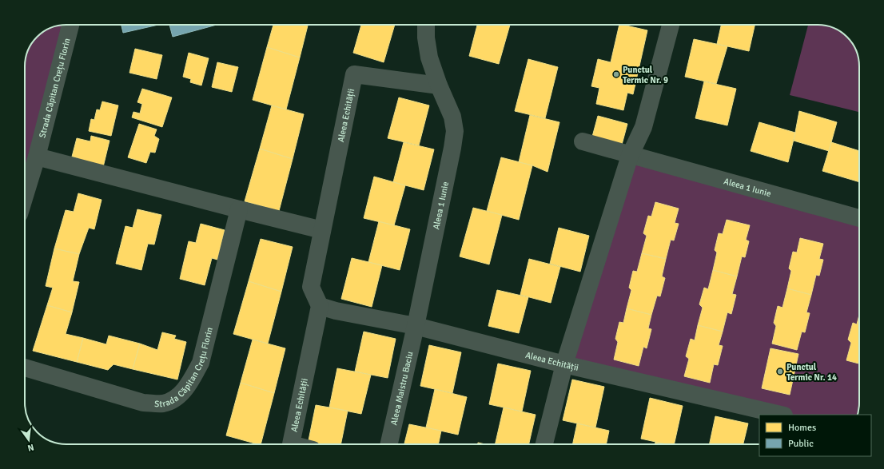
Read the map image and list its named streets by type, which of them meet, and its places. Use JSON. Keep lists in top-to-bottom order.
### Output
{
  "streets": {
    "street": [
      "Strada Căpitan Crețu Florin",
      "Aleea Echității",
      "Aleea 1 Iunie",
      "Aleea Maistru Baciu"
    ]
  },
  "crossings": [
    ["Aleea Echității", "Aleea 1 Iunie"],
    ["Aleea Echității", "Aleea Maistru Baciu"],
    ["Aleea 1 Iunie", "Aleea Maistru Baciu"]
  ],
  "places": ["Punctul Termic Nr. 9", "Punctul Termic Nr. 14"],
  "legend": ["Homes", "Public"],
  "north": "bottom"
}
